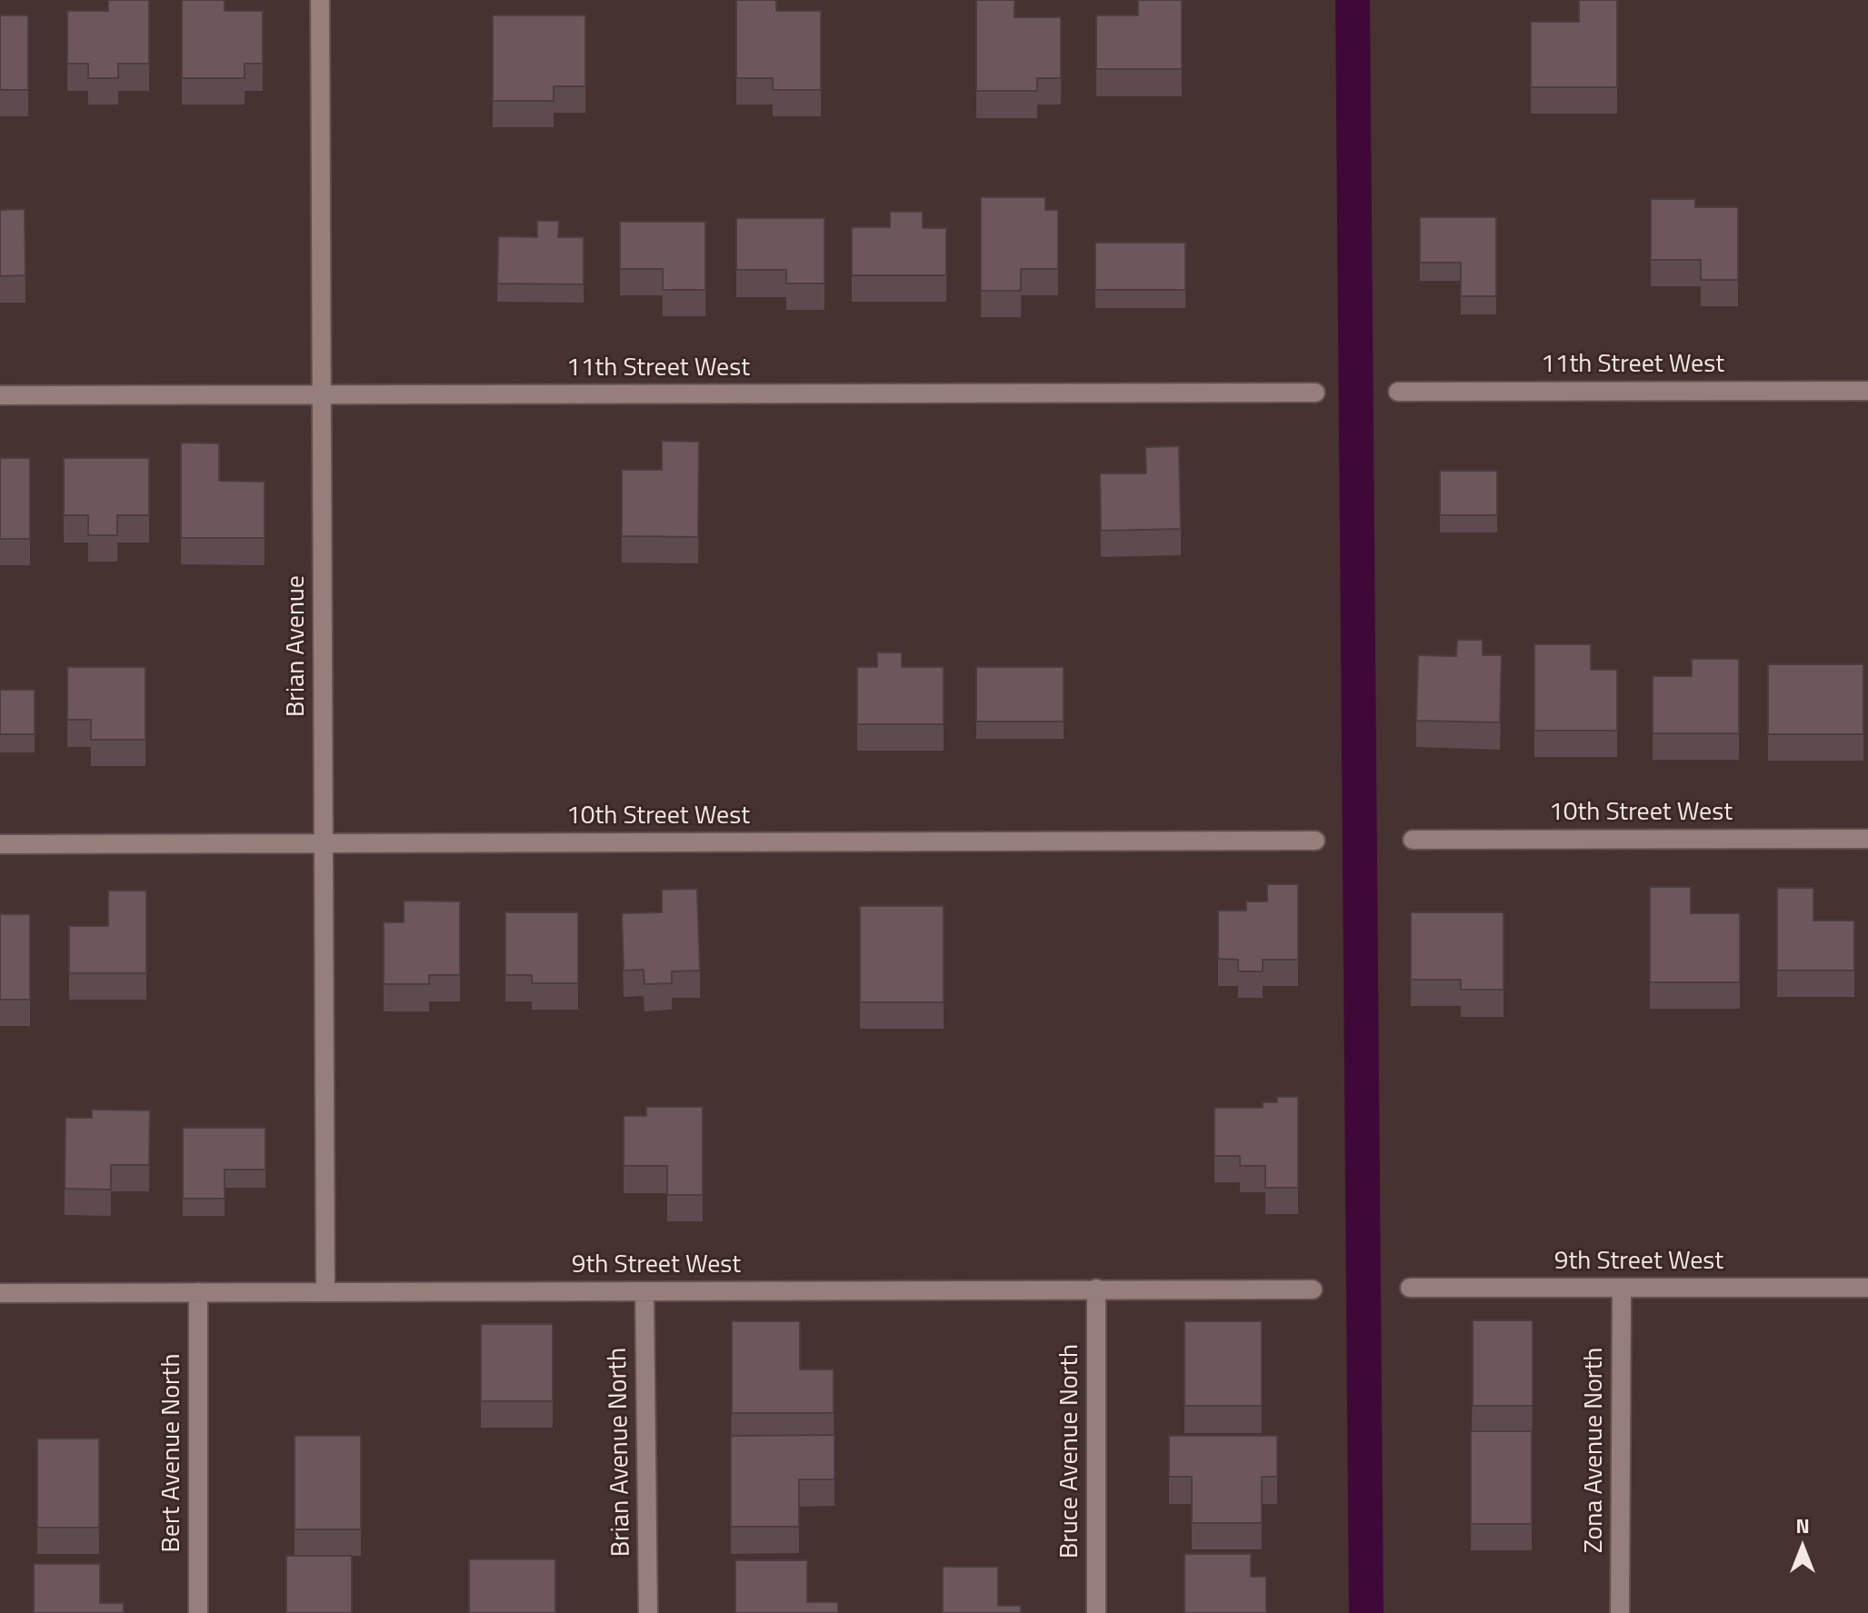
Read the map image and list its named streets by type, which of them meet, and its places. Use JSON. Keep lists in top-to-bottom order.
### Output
{
  "streets": {
    "street": [
      "11th Street West",
      "Brian Avenue",
      "10th Street West",
      "9th Street West",
      "Zona Avenue North",
      "Bruce Avenue North",
      "Brian Avenue North",
      "Bert Avenue North"
    ]
  },
  "crossings": [
    ["11th Street West", "Brian Avenue"],
    ["Brian Avenue", "10th Street West"],
    ["Brian Avenue", "9th Street West"],
    ["9th Street West", "Zona Avenue North"],
    ["9th Street West", "Bruce Avenue North"],
    ["9th Street West", "Brian Avenue North"],
    ["9th Street West", "Bert Avenue North"]
  ],
  "north": "top"
}
